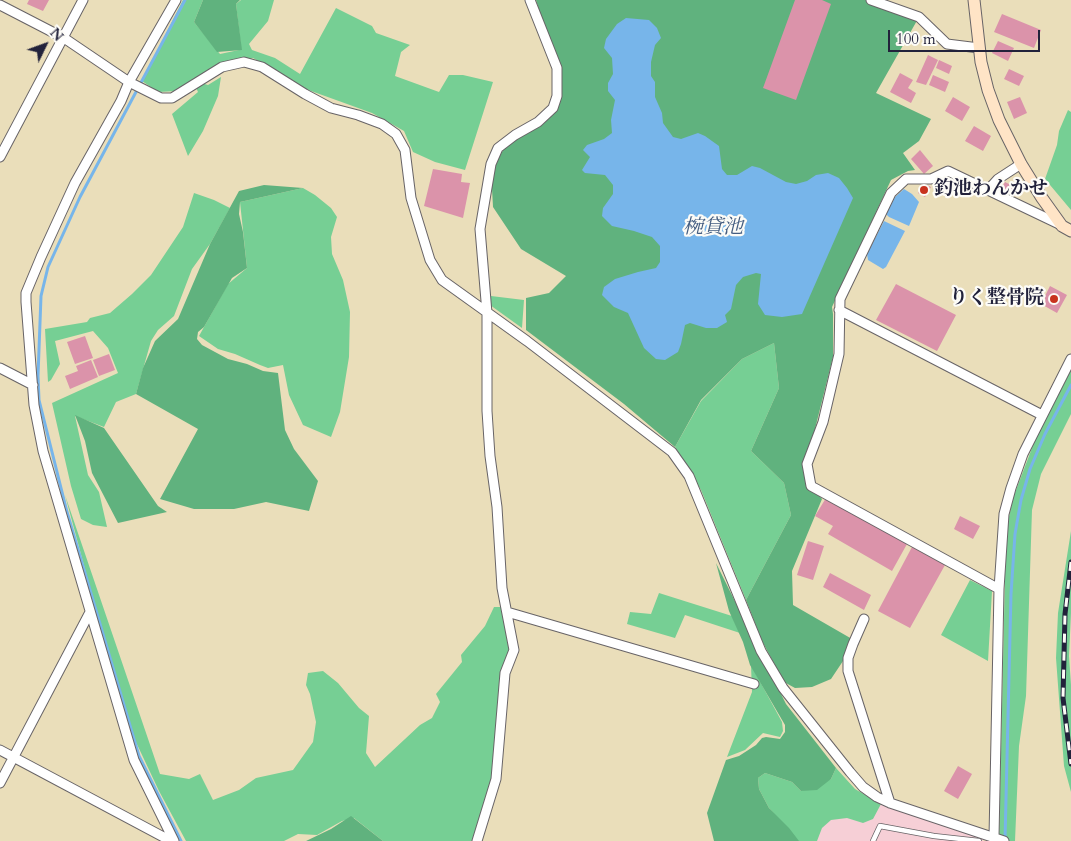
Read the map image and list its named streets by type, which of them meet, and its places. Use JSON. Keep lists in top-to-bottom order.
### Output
{
  "water": ["椀貸池"],
  "places": ["釣池わんかせ", "りく整骨院"],
  "scale_bar": "100 m",
  "north": "top right"
}
